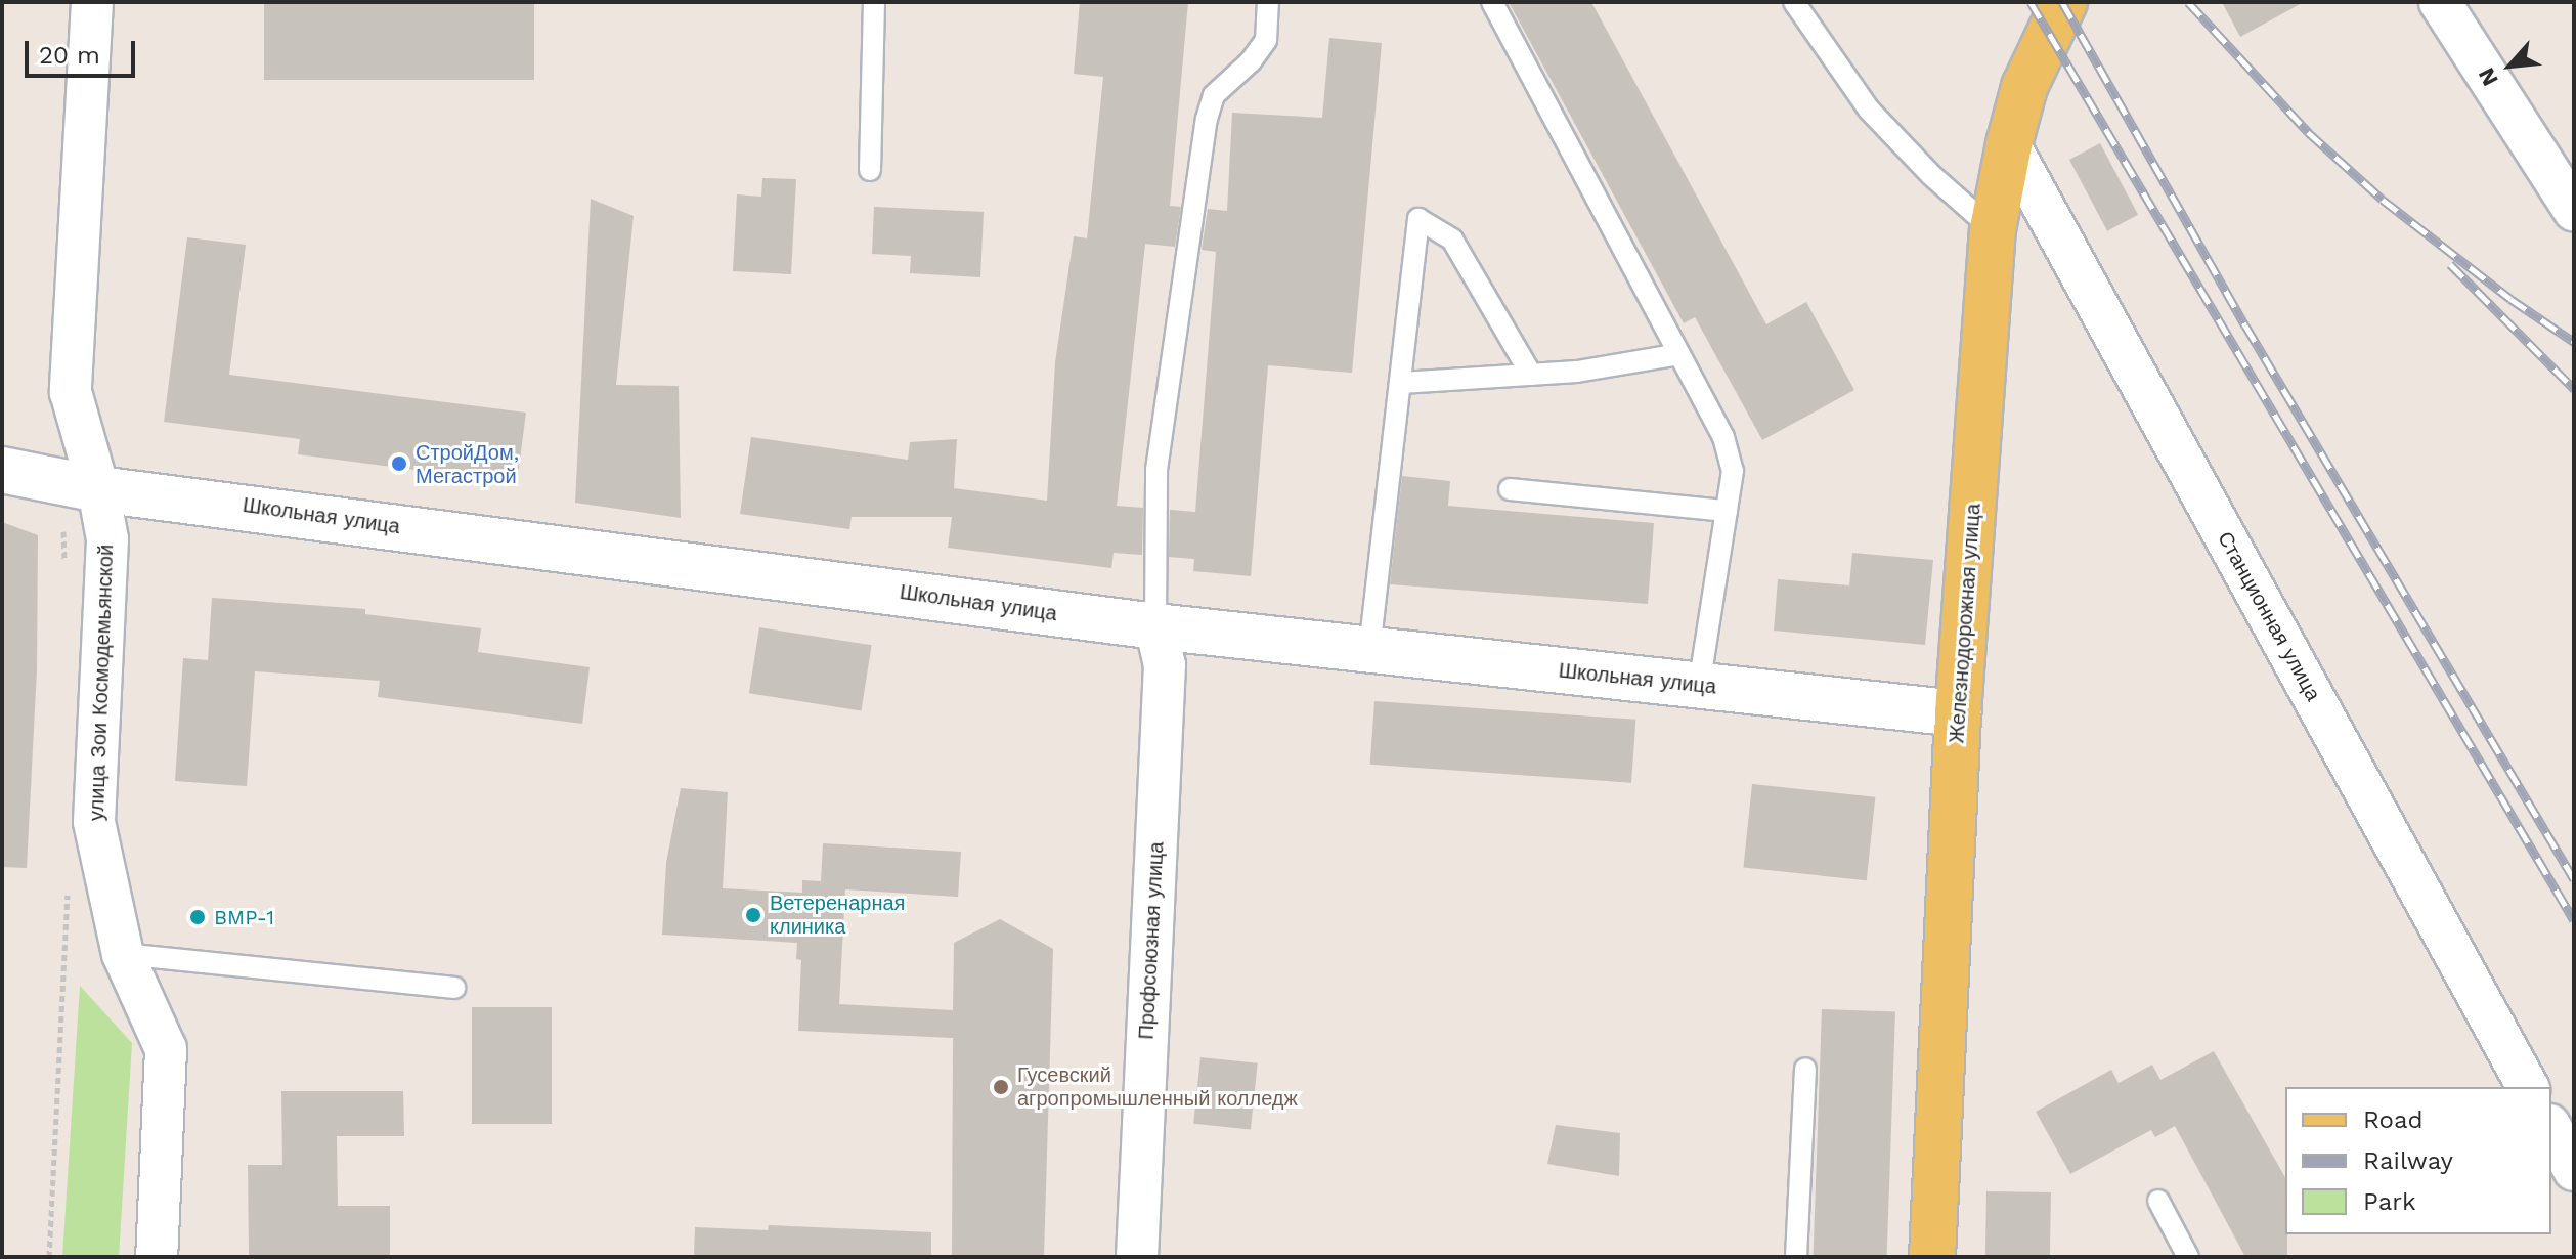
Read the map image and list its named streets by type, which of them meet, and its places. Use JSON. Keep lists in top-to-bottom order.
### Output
{
  "streets": {
    "main road": ["Школьная улица", "Железнодорожная улица"],
    "street": ["Станционная улица", "улица Зои Космодемьянской", "Профсоюзная улица"]
  },
  "crossings": [
    ["Школьная улица", "Железнодорожная улица"],
    ["Школьная улица", "улица Зои Космодемьянской"],
    ["Школьная улица", "Профсоюзная улица"],
    ["Станционная улица", "Железнодорожная улица"]
  ],
  "places": [
    "СтройДом, Мегастрой",
    "Ветеренарная клиника",
    "BMP-1",
    "Гусевский агропромышленный колледж"
  ],
  "legend": ["Road", "Railway", "Park"],
  "scale_bar": "20 m",
  "north": "bottom left"
}
